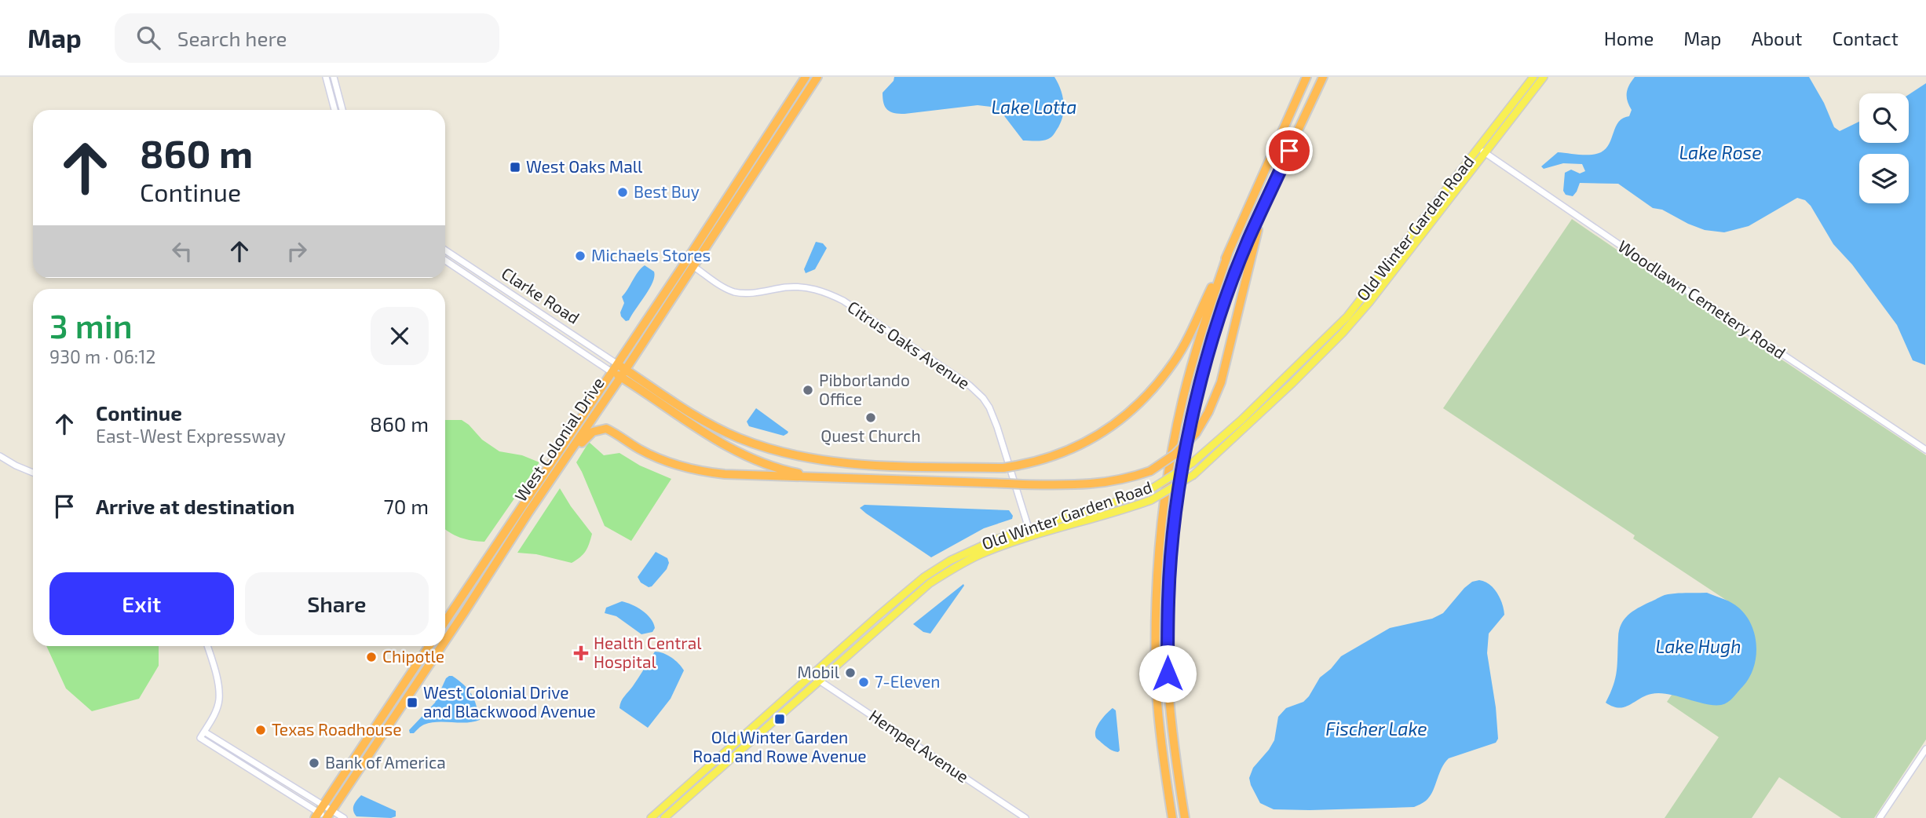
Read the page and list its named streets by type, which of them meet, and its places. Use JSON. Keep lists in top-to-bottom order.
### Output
{
  "streets": {
    "highway": ["Clarke Road", "West Colonial Drive"],
    "main road": ["Old Winter Garden Road"],
    "street": ["Woodlawn Cemetery Road", "Citrus Oaks Avenue", "Hempel Avenue"]
  },
  "crossings": [
    ["Old Winter Garden Road", "Woodlawn Cemetery Road"],
    ["Old Winter Garden Road", "Citrus Oaks Avenue"],
    ["Old Winter Garden Road", "Hempel Avenue"],
    ["Clarke Road", "West Colonial Drive"],
    ["Citrus Oaks Avenue", "West Colonial Drive"]
  ],
  "water": [
    "Lake Lotta",
    "Lake Rose",
    "Lake Hugh",
    "Fischer Lake"
  ],
  "places": {
    "transit": ["West Oaks Mall", "West Colonial Drive and Blackwood Avenue", "Old Winter Garden Road and Rowe Avenue"],
    "other": [
      "Best Buy",
      "Michaels Stores",
      "Pibborlando Office",
      "Quest Church",
      "Chipotle",
      "Mobil",
      "7-Eleven",
      "Texas Roadhouse",
      "Bank of America"
    ],
    "health": ["Health Central Hospital"]
  },
  "page": {
    "header": "Map",
    "search": "Search here",
    "nav": [
      "Home",
      "Map",
      "About",
      "Contact"
    ],
    "turn": ["860 m", "Continue"],
    "heading": ["3 min", "930 m · 06:12"],
    "list": [
      {
        "name": "Continue",
        "note": "East-West Expressway",
        "value": "860 m"
      },
      {
        "name": "Arrive at destination",
        "value": "70 m"
      }
    ],
    "buttons": ["Exit", "Share"]
  }
}
